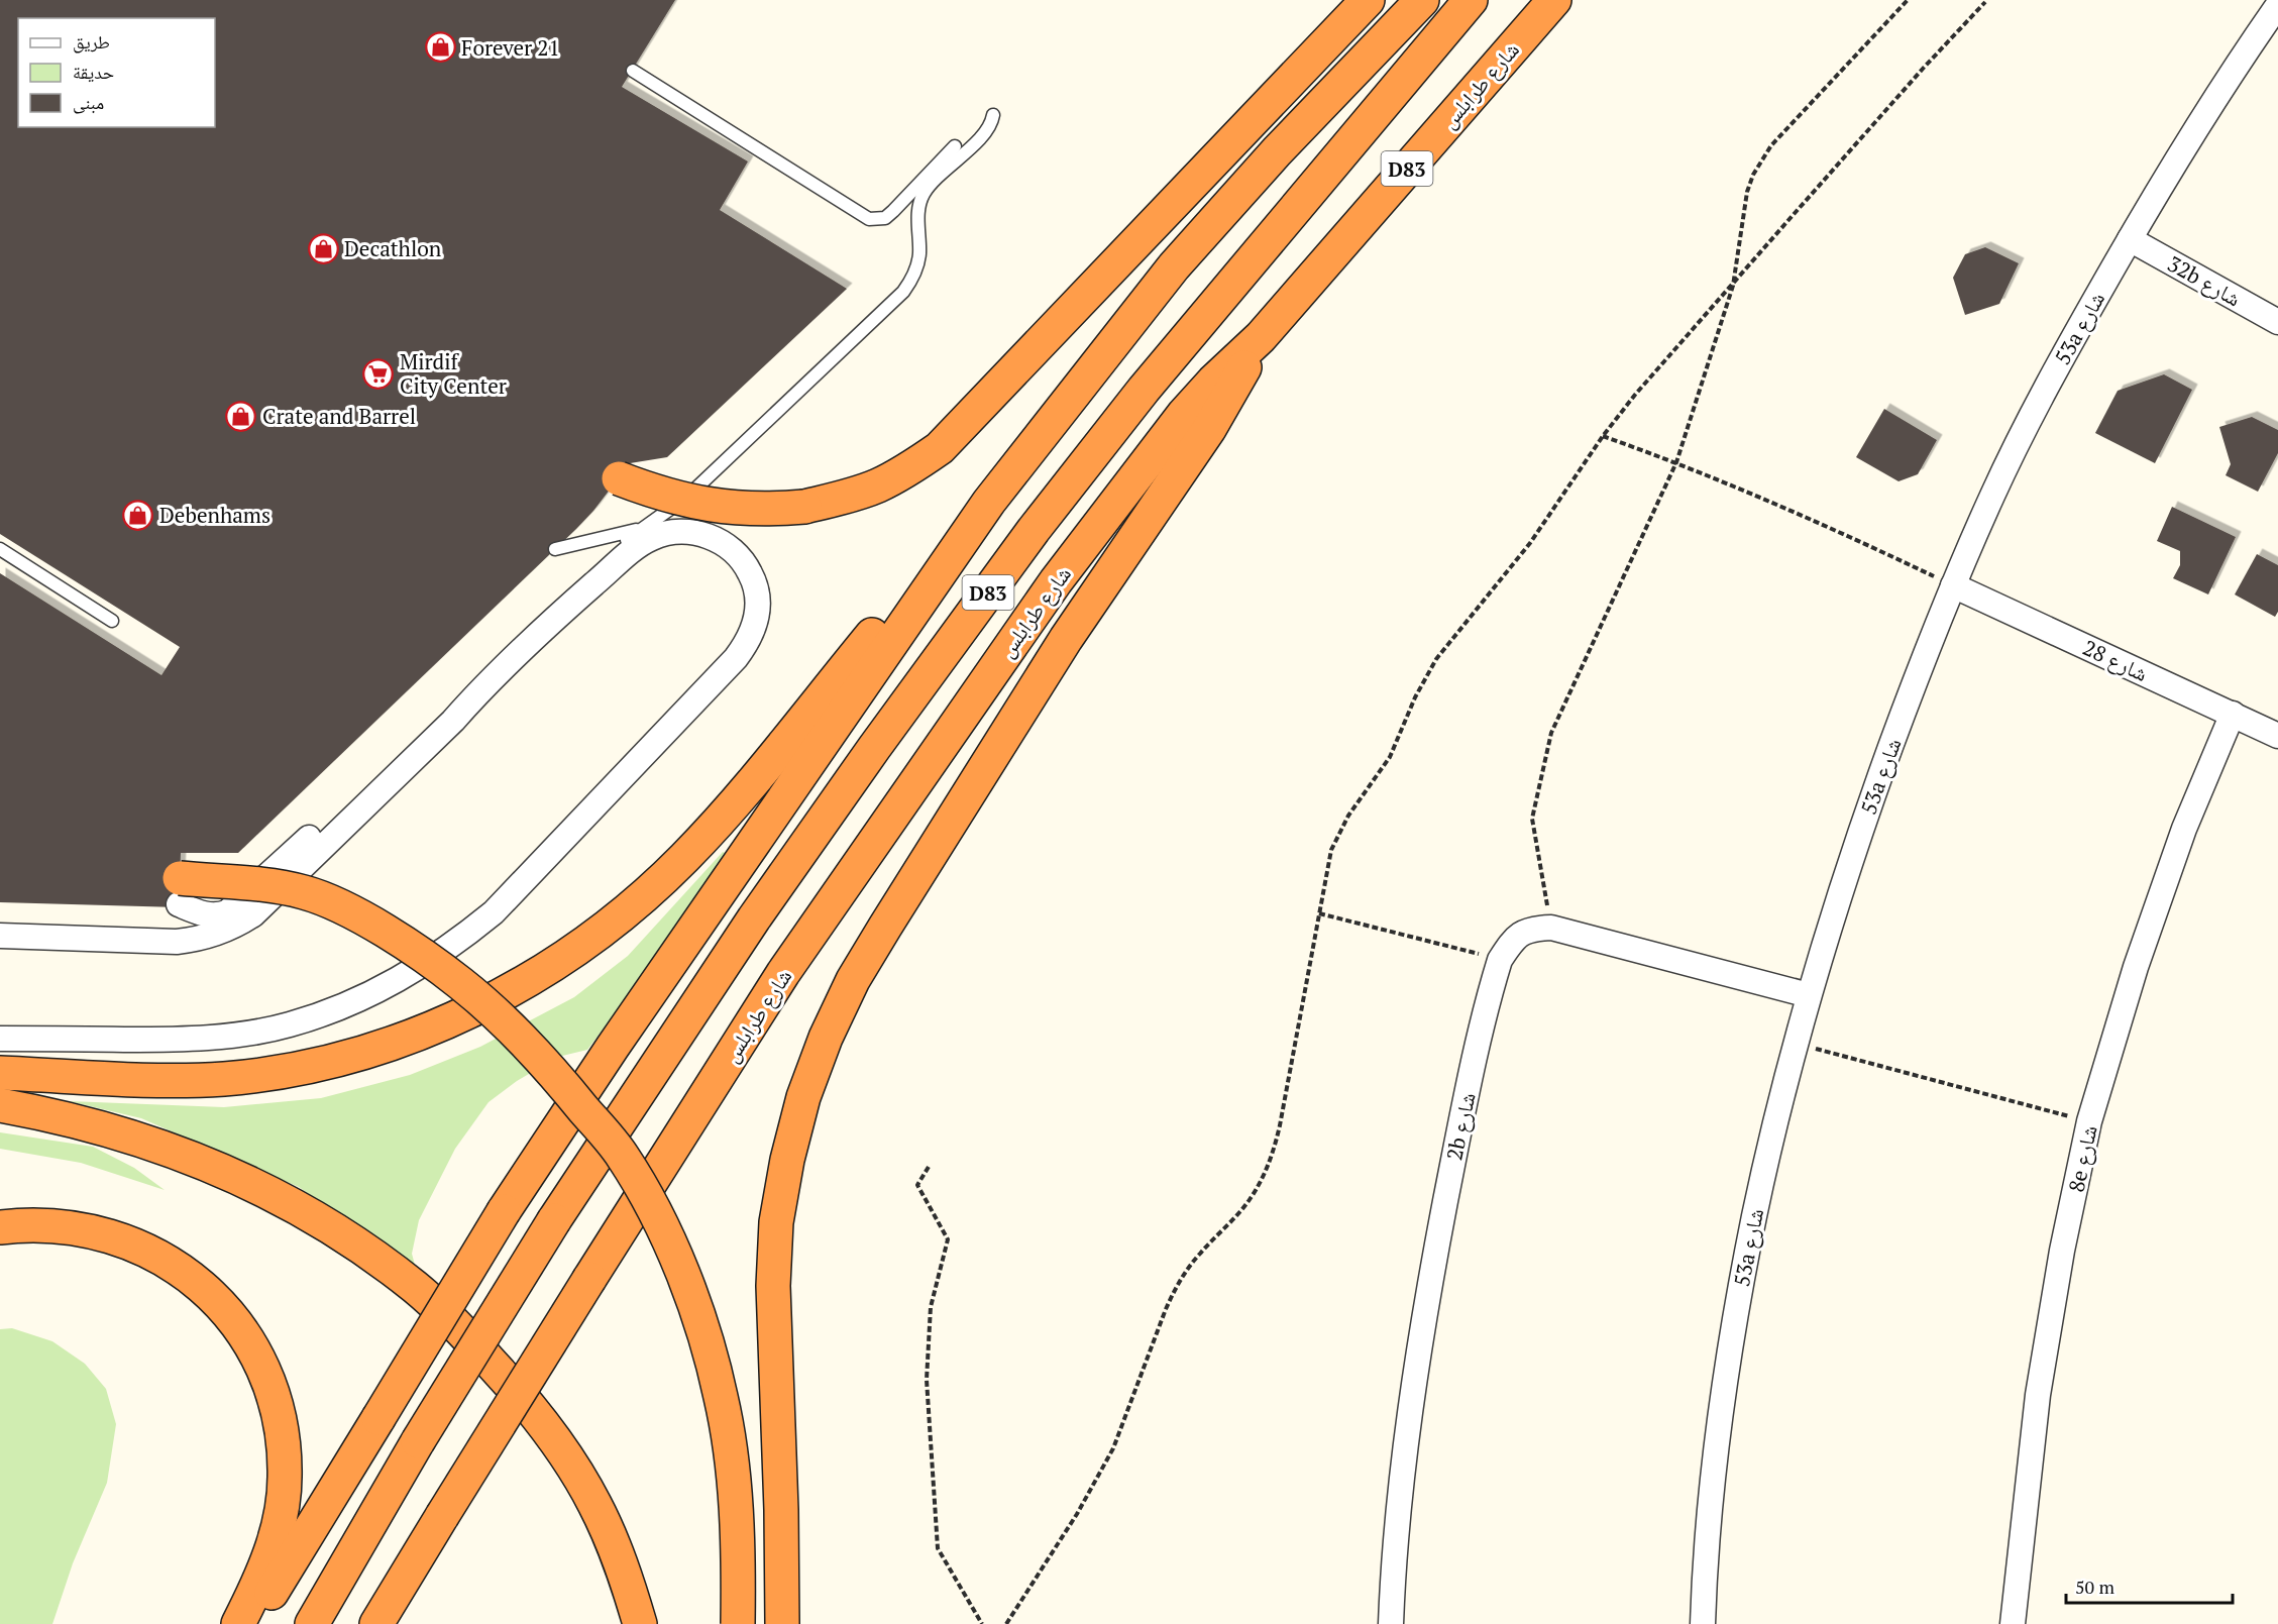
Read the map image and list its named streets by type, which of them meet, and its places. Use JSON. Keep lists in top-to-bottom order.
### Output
{
  "streets": {
    "highway": ["شارع طرابلس", "D83"],
    "street": [
      "32b شارع",
      "53a شارع",
      "شارع 28",
      "2b شارع",
      "8e شارع"
    ]
  },
  "crossings": [
    ["32b شارع", "53a شارع"],
    ["53a شارع", "شارع 28"],
    ["53a شارع", "2b شارع"],
    ["شارع 28", "8e شارع"]
  ],
  "places": {
    "shop": [
      "Forever 21",
      "Decathlon",
      "Crate and Barrel",
      "Debenhams"
    ],
    "supermarket": ["Mirdif City Center"]
  },
  "legend": ["طريق", "حديقة", "مبنى"],
  "scale_bar": "50 m"
}
